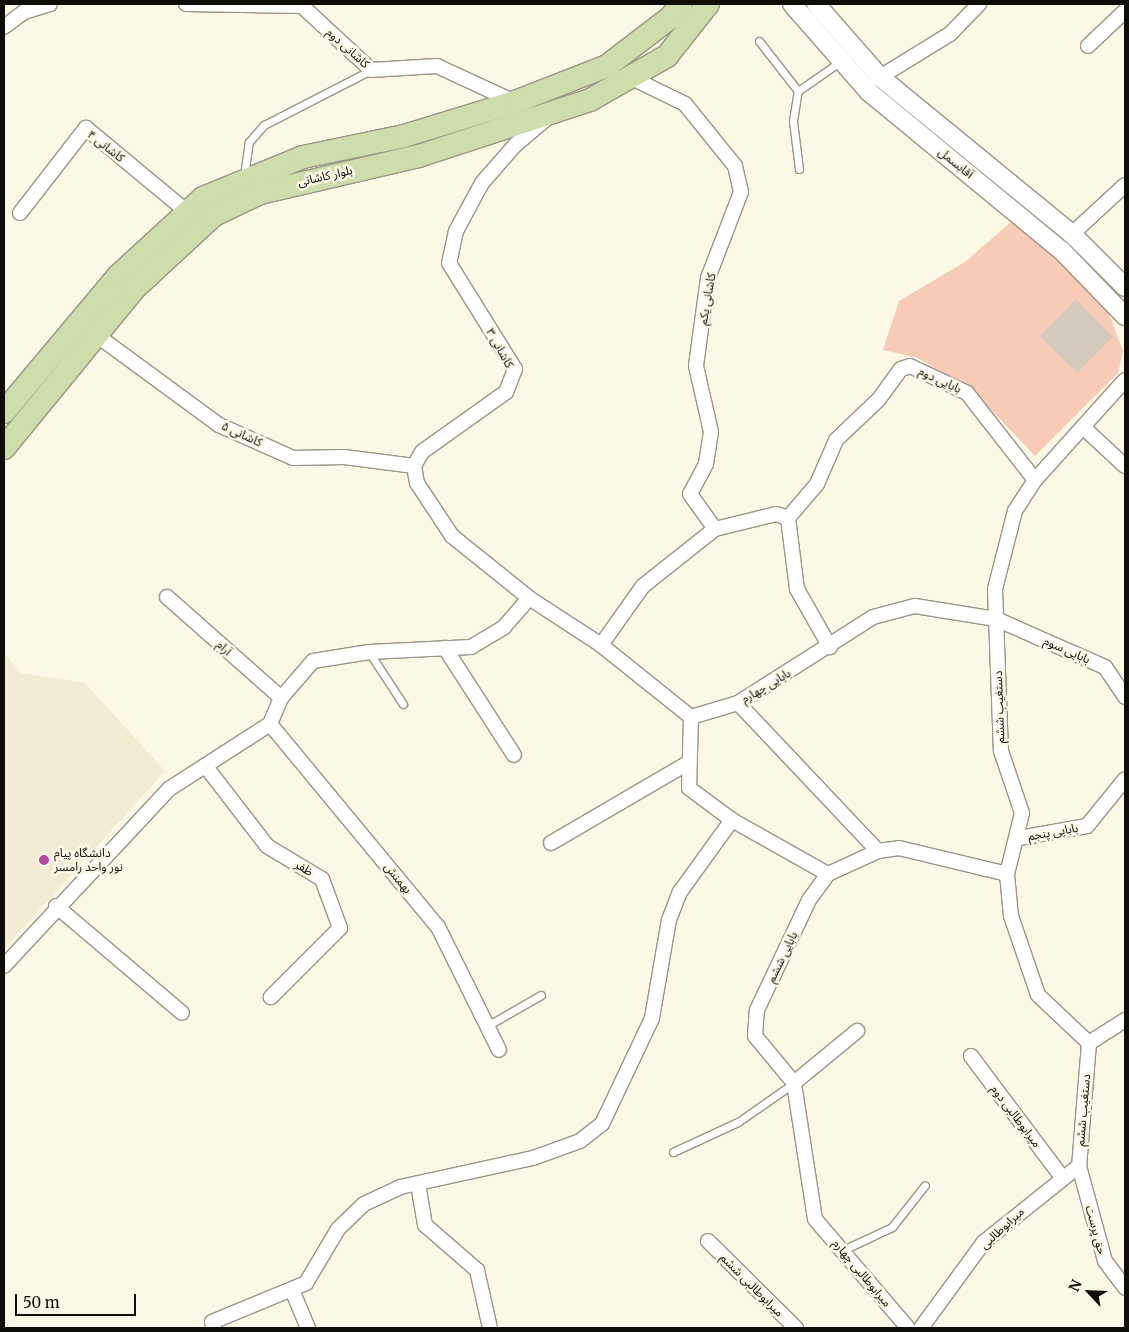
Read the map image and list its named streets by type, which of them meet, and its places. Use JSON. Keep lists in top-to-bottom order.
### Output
{
  "streets": {
    "main road": ["بلوار کاشانی"],
    "street": [
      "کاشانی دوم",
      "کاشانی ۴",
      "آقابسمل",
      "کاشانی یکم",
      "کاشانی ۳",
      "بابایی دوم",
      "کاشانی ۵",
      "آرام",
      "بابایی سوم",
      "بابایی چهارم",
      "دستغیب ششم",
      "بابایی پنجم",
      "ظفر",
      "بهمنش",
      "بابایی ششم",
      "میرابوطالبی دوم",
      "میرابوطالبی",
      "حق پرست",
      "میرابوطالبی چهارم",
      "میرابوطالبی ششم"
    ]
  },
  "crossings": [
    ["کاشانی دوم", "بلوار کاشانی"],
    ["کاشانی ۴", "بلوار کاشانی"],
    ["بلوار کاشانی", "کاشانی یکم"],
    ["بلوار کاشانی", "کاشانی ۳"],
    ["بلوار کاشانی", "کاشانی ۵"],
    ["کاشانی ۳", "کاشانی ۵"],
    ["بابایی دوم", "دستغیب ششم"],
    ["بابایی سوم", "بابایی چهارم"],
    ["بابایی سوم", "دستغیب ششم"],
    ["بابایی چهارم", "دستغیب ششم"],
    ["دستغیب ششم", "بابایی پنجم"],
    ["دستغیب ششم", "میرابوطالبی"],
    ["دستغیب ششم", "حق پرست"],
    ["بابایی ششم", "میرابوطالبی چهارم"],
    ["میرابوطالبی دوم", "میرابوطالبی"],
    ["میرابوطالبی", "حق پرست"]
  ],
  "places": ["دانشگاه پیام نور واحد رامسر"],
  "scale_bar": "50 m",
  "north": "top left"
}
